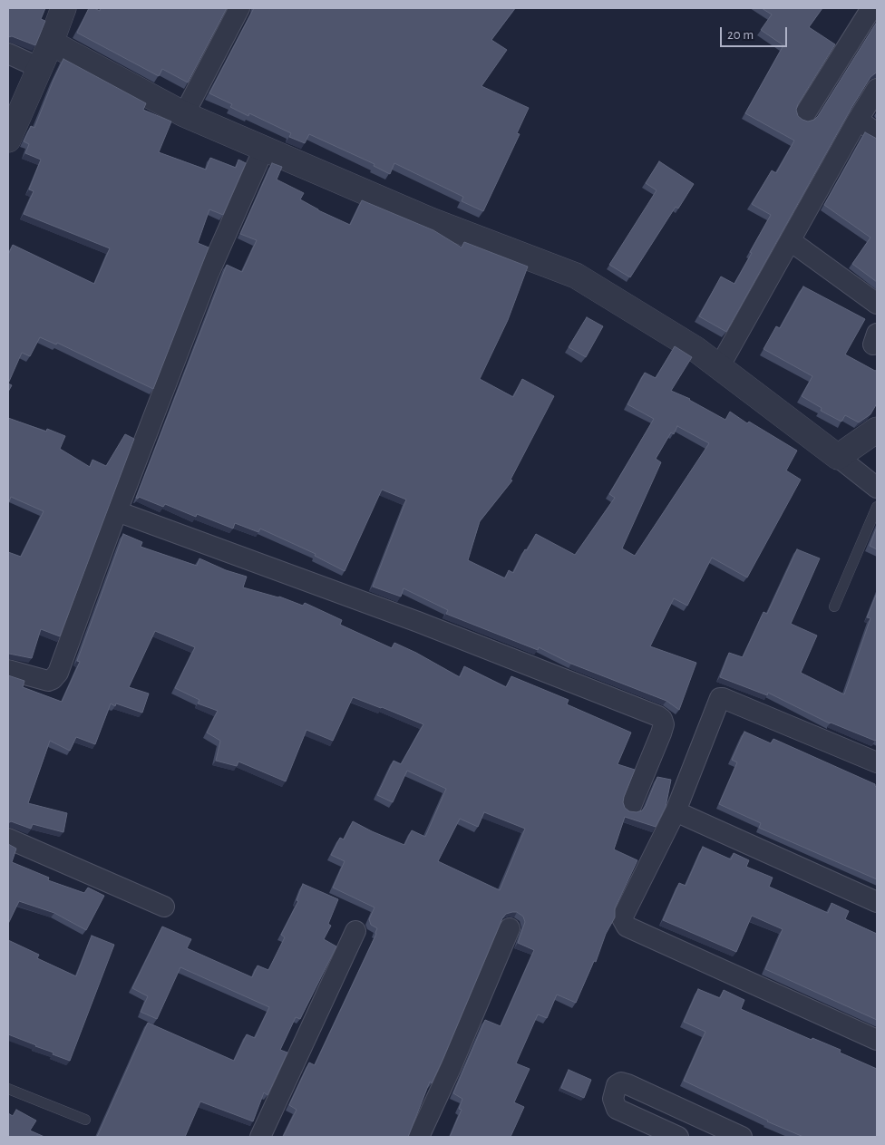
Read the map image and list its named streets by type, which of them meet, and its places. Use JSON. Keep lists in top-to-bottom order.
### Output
{
  "scale_bar": "20 m"
}
